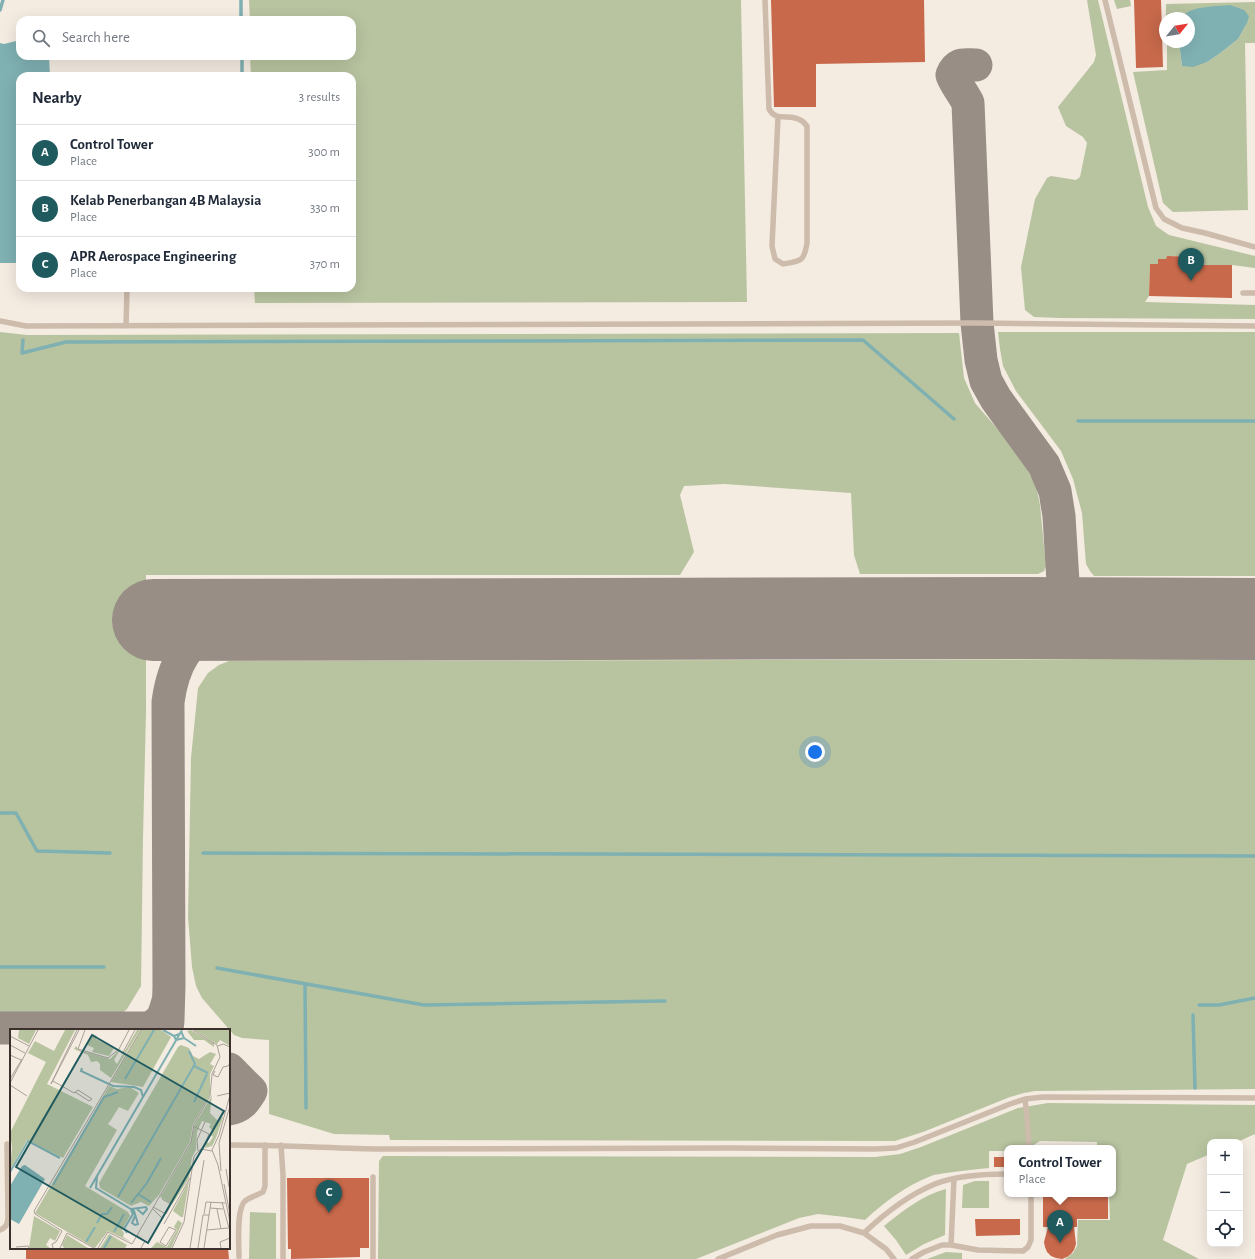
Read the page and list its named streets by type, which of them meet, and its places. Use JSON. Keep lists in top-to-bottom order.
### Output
{
  "north": "top right",
  "page": {
    "search": "Search here",
    "heading": ["Nearby", "3 results"],
    "list": [
      {
        "mark": "A",
        "name": "Control Tower",
        "note": "Place",
        "value": "300 m"
      },
      {
        "mark": "B",
        "name": "Kelab Penerbangan 4B Malaysia",
        "note": "Place",
        "value": "330 m"
      },
      {
        "mark": "C",
        "name": "APR Aerospace Engineering",
        "note": "Place",
        "value": "370 m"
      }
    ],
    "pins": ["B", "C", "A"],
    "map_buttons": ["+", "−"],
    "popup": ["Control Tower", "Place"]
  }
}
